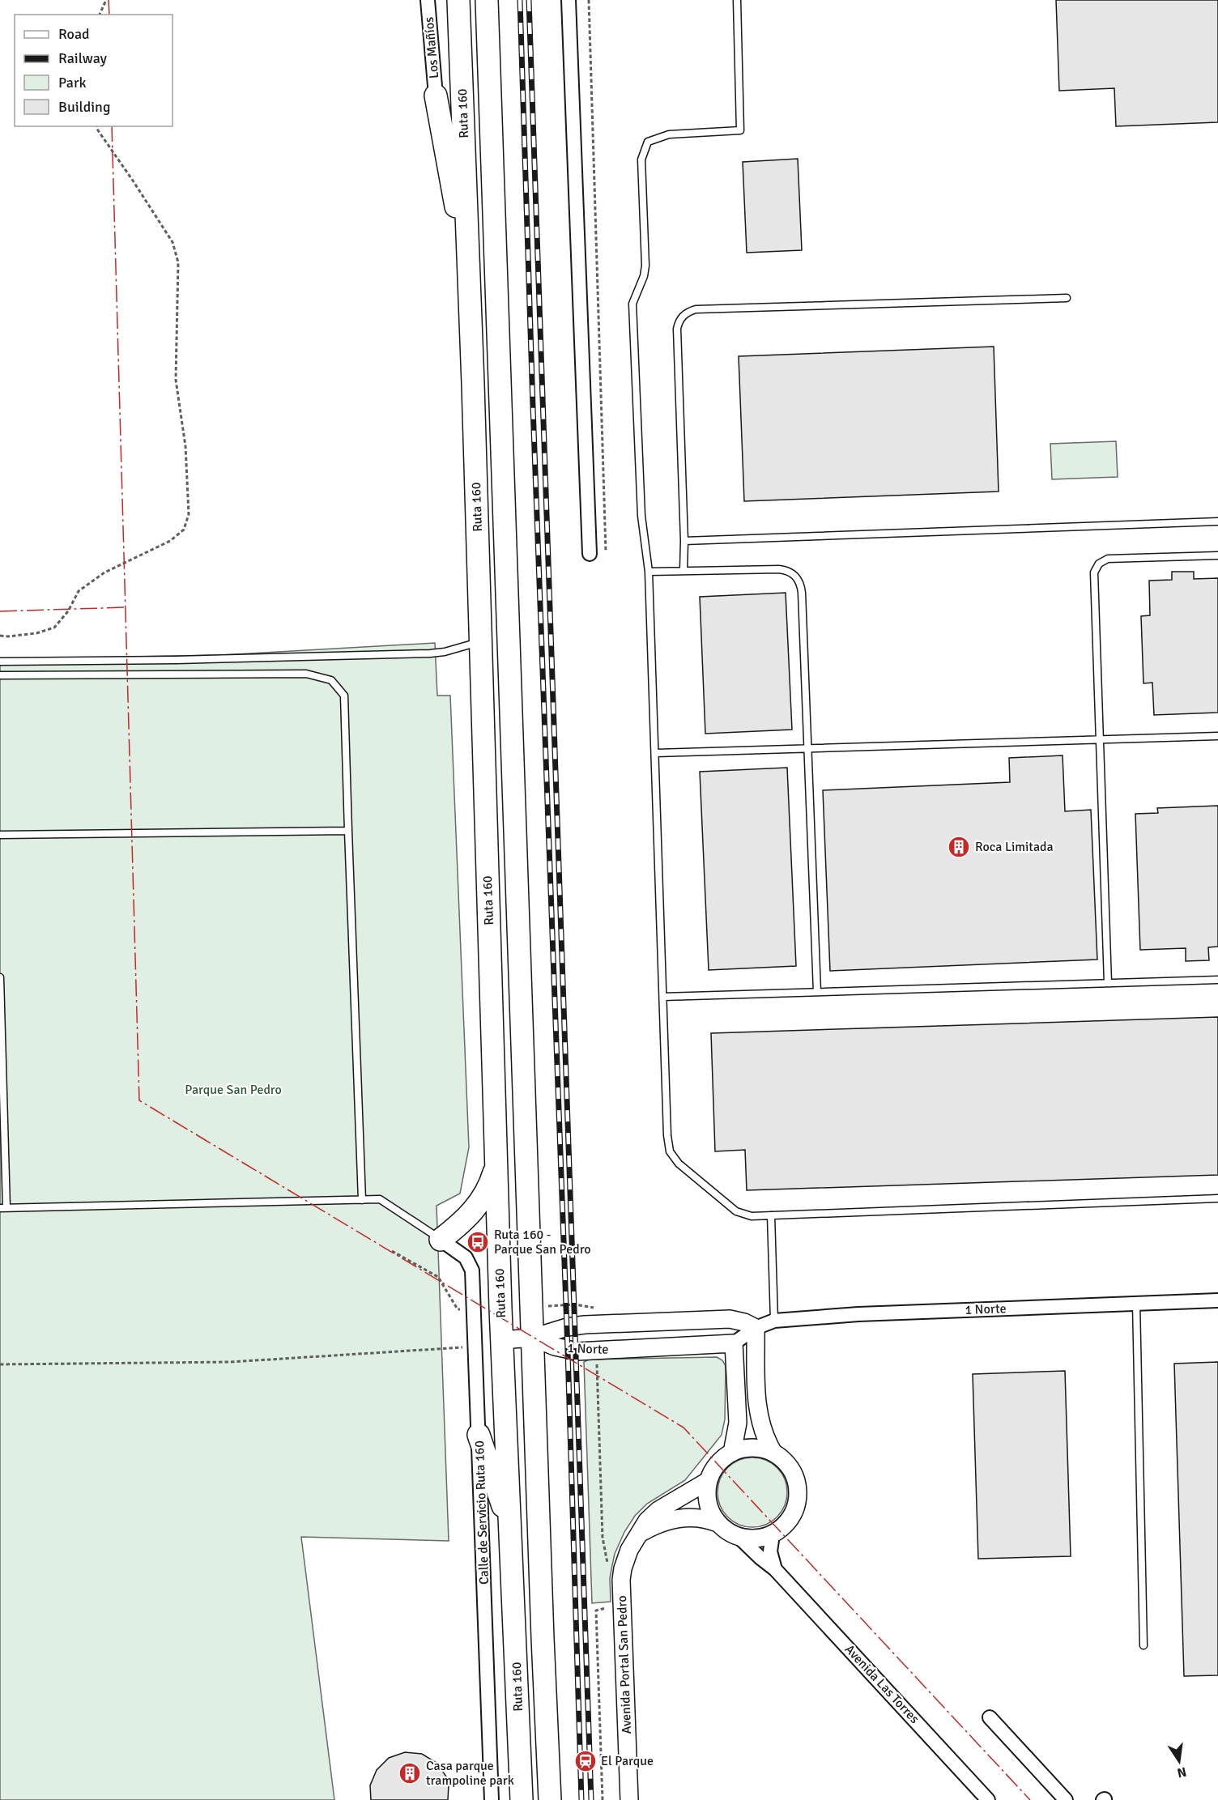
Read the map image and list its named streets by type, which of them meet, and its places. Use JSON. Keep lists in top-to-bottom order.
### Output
{
  "streets": {
    "highway": ["Ruta 160"],
    "street": [
      "Los Mañíos",
      "1 Norte",
      "Calle de Servicio Ruta 160",
      "Avenida Portal San Pedro",
      "Avenida Las Torres"
    ]
  },
  "crossings": [
    ["Ruta 160", "1 Norte"],
    ["Avenida Portal San Pedro", "Avenida Las Torres"]
  ],
  "parks": ["Parque San Pedro"],
  "places": {
    "building": ["Roca Limitada", "Casa parque trampoline park"],
    "bus stop": ["Ruta 160 - Parque San Pedro"],
    "station": ["El Parque"]
  },
  "legend": [
    "Road",
    "Railway",
    "Park",
    "Building"
  ],
  "north": "bottom"
}
